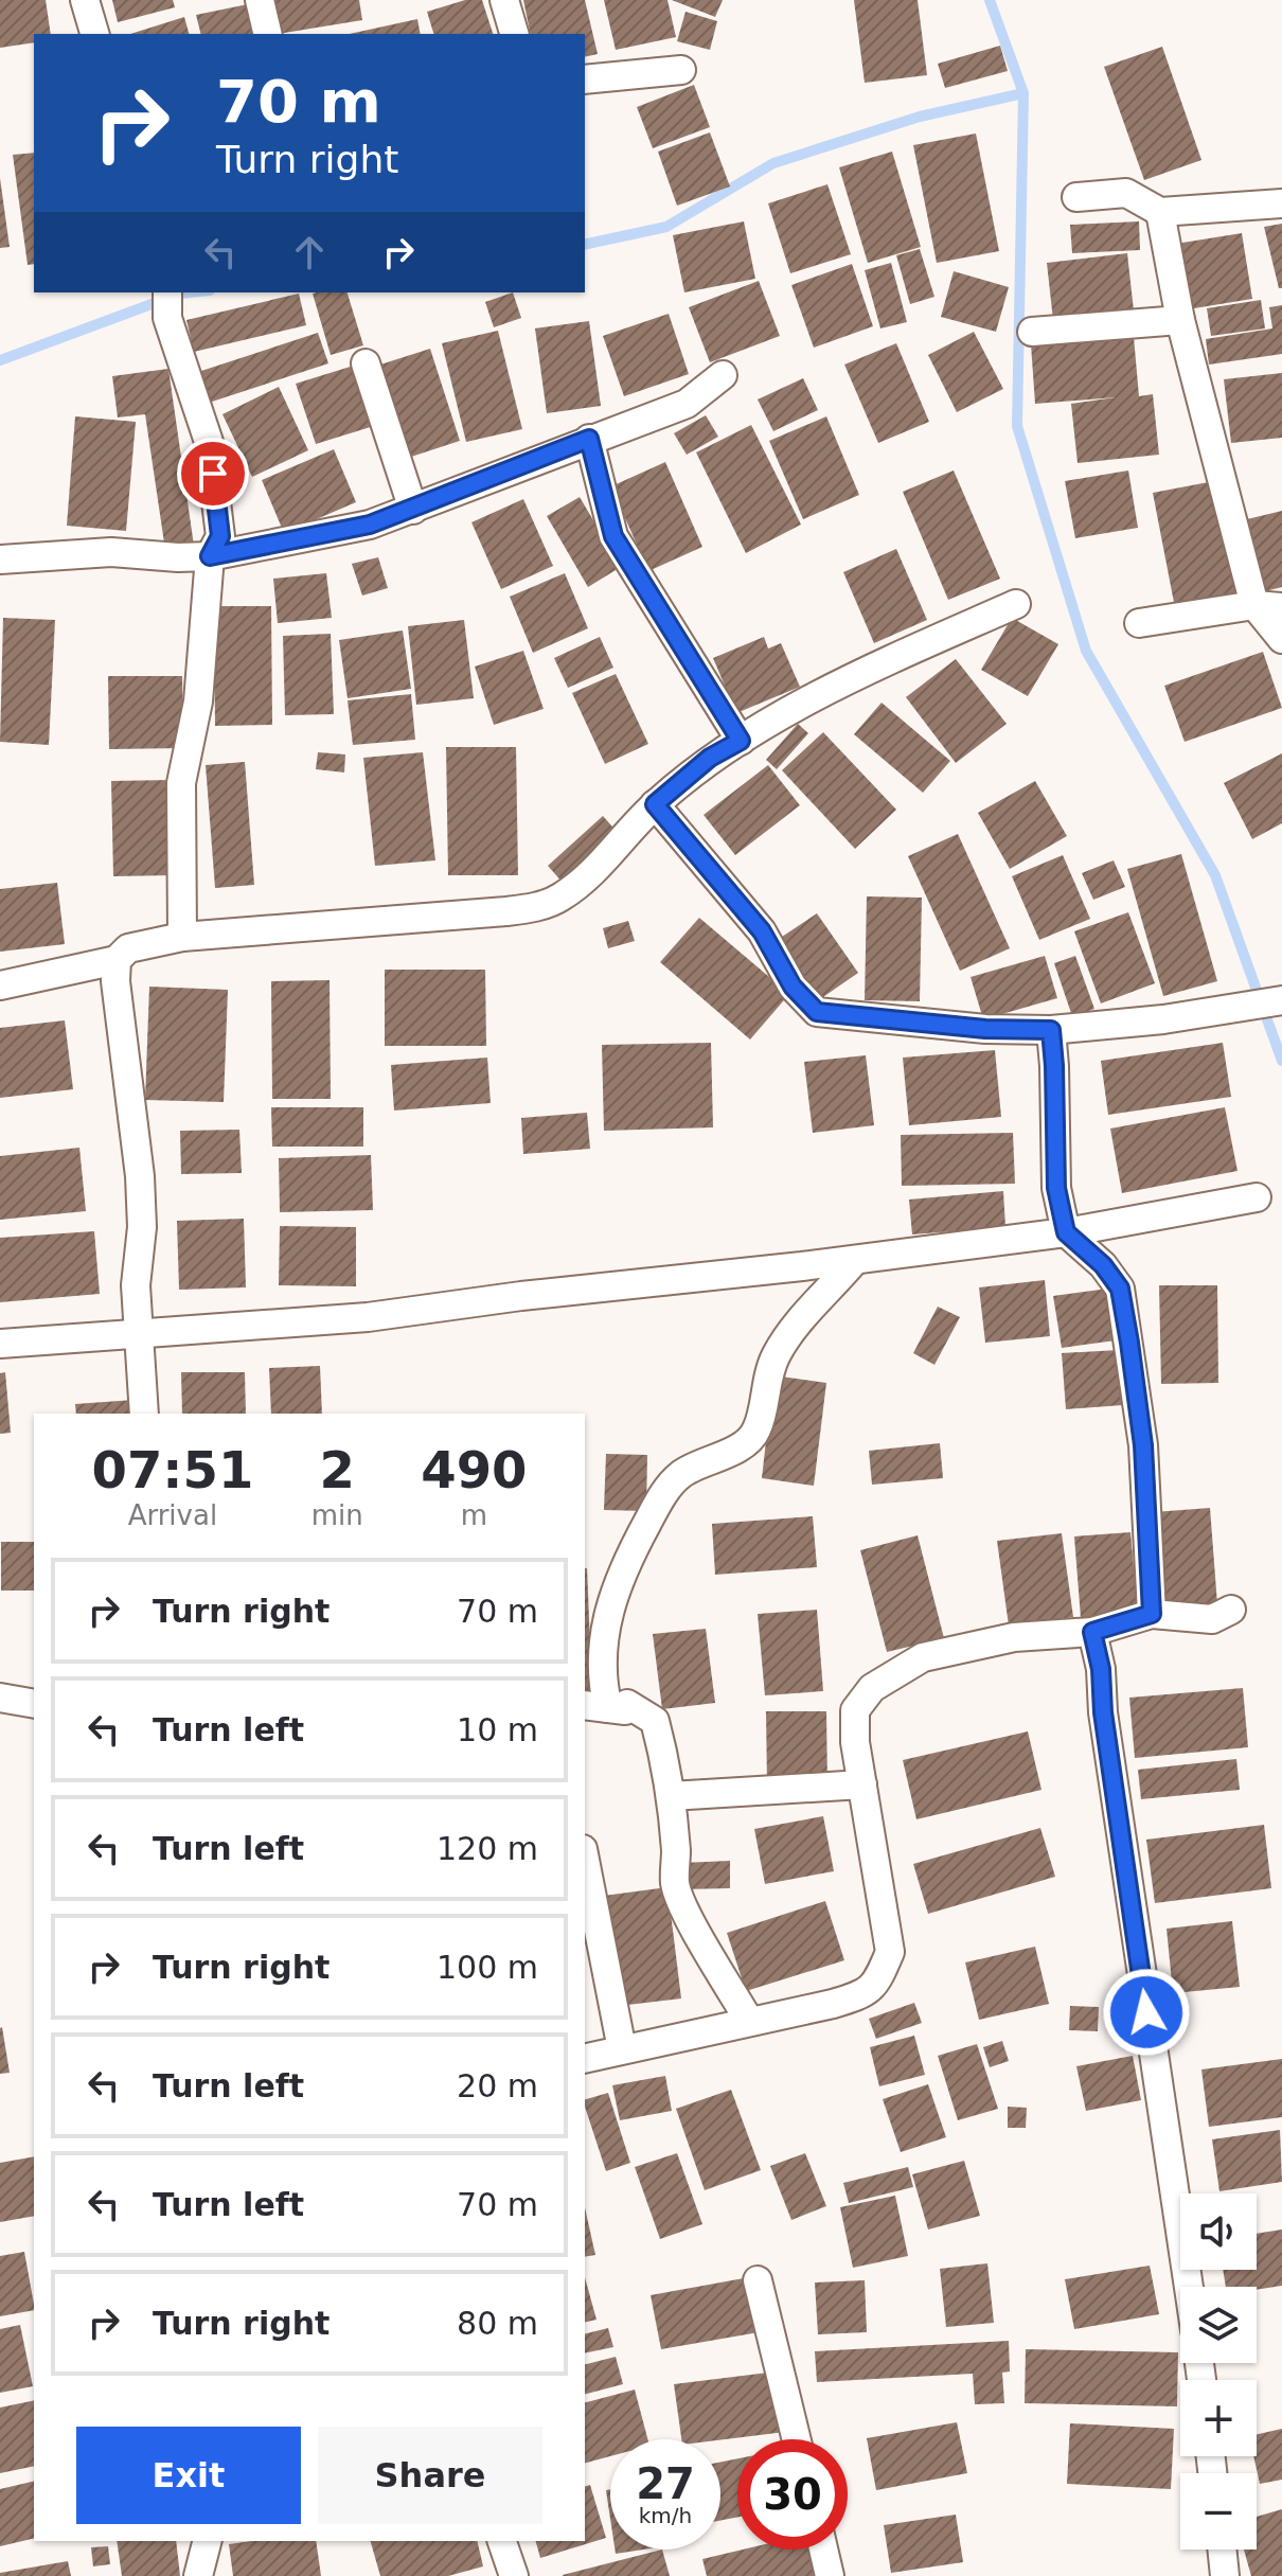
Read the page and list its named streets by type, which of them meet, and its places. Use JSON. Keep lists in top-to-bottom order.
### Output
{
  "page": {
    "turn": ["70 m", "Turn right"],
    "eta": [
      "07:51",
      "Arrival",
      "2",
      "min",
      "490",
      "m"
    ],
    "list": [
      {
        "name": "Turn right",
        "value": "70 m"
      },
      {
        "name": "Turn left",
        "value": "10 m"
      },
      {
        "name": "Turn left",
        "value": "120 m"
      },
      {
        "name": "Turn right",
        "value": "100 m"
      },
      {
        "name": "Turn left",
        "value": "20 m"
      },
      {
        "name": "Turn left",
        "value": "70 m"
      },
      {
        "name": "Turn right",
        "value": "80 m"
      }
    ],
    "map_buttons": ["+", "−"],
    "buttons": ["Exit", "Share"],
    "speed": "27 km/h",
    "limit": "30"
  }
}
